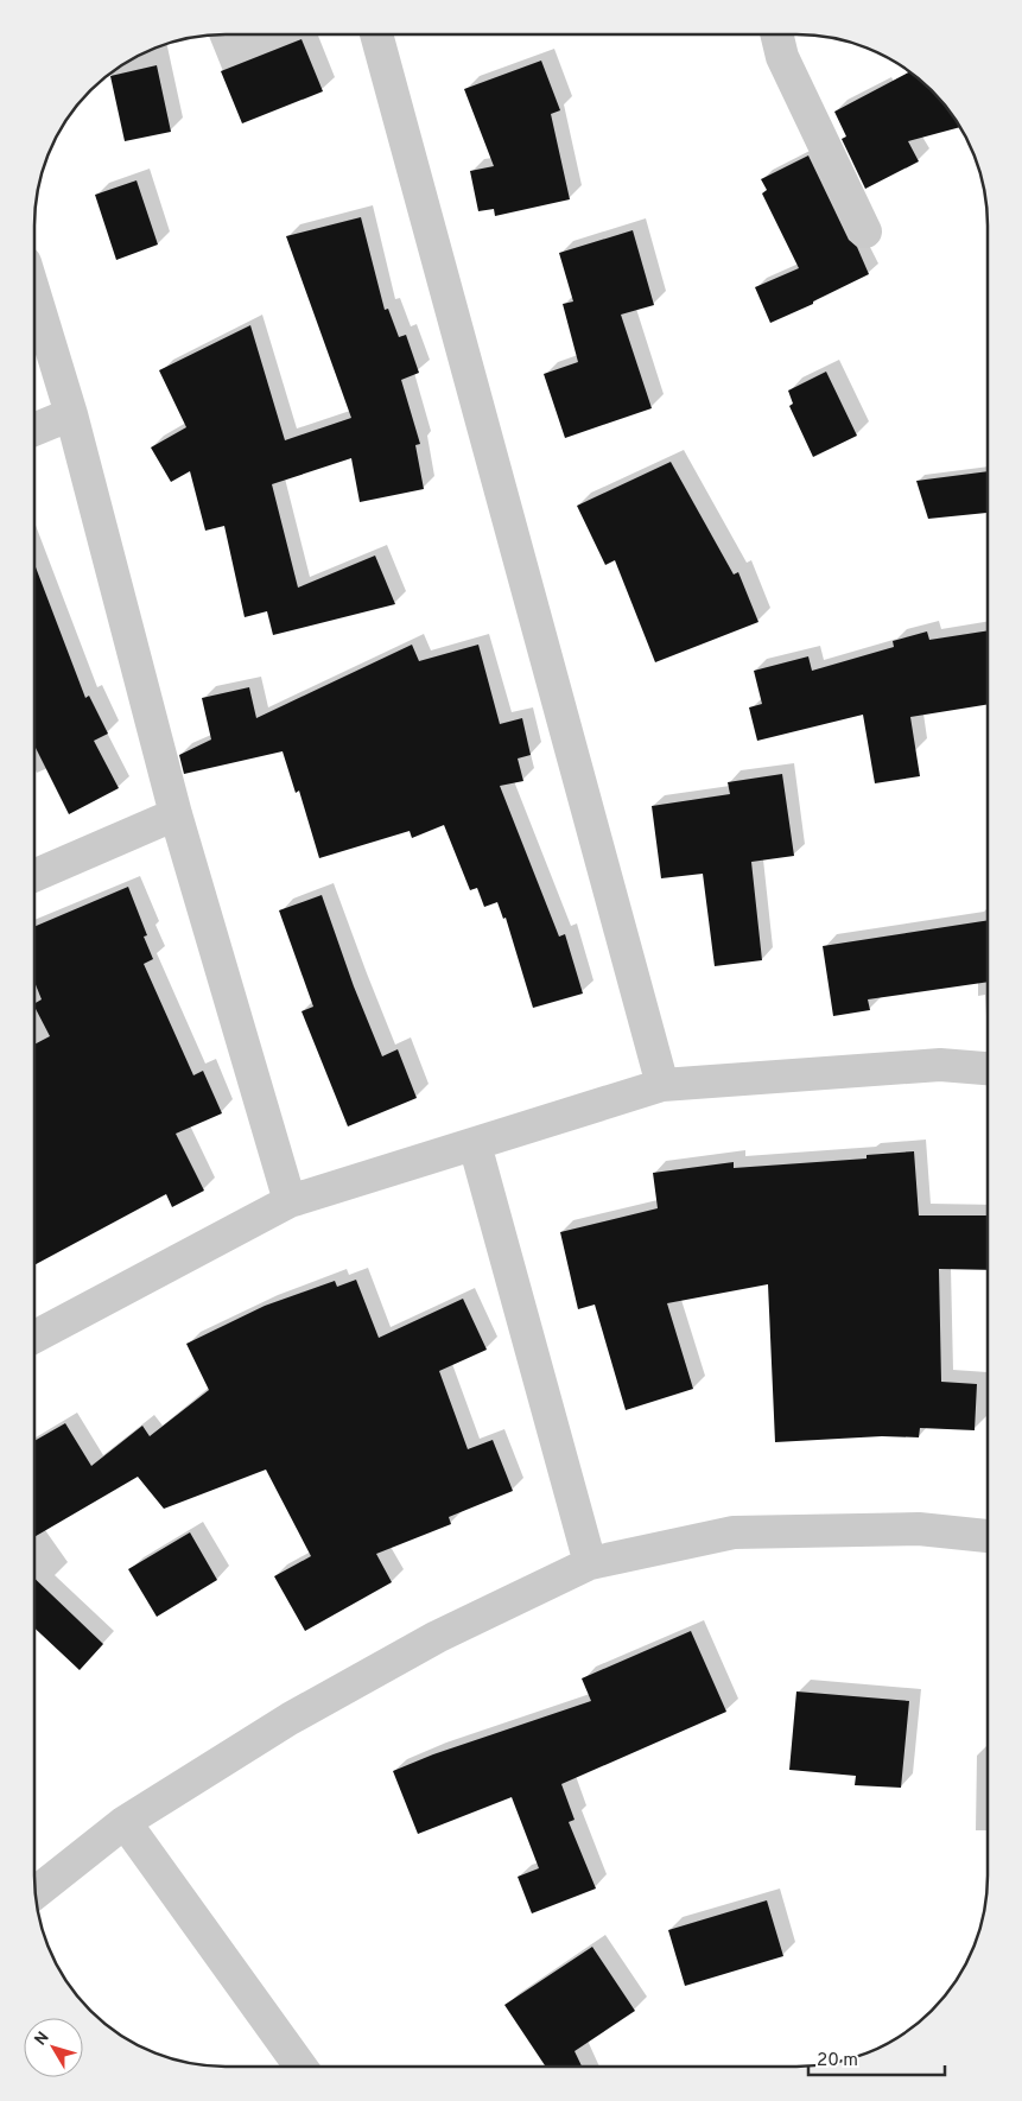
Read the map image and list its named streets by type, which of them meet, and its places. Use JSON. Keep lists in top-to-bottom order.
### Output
{
  "scale_bar": "20 m",
  "north": "top left"
}
